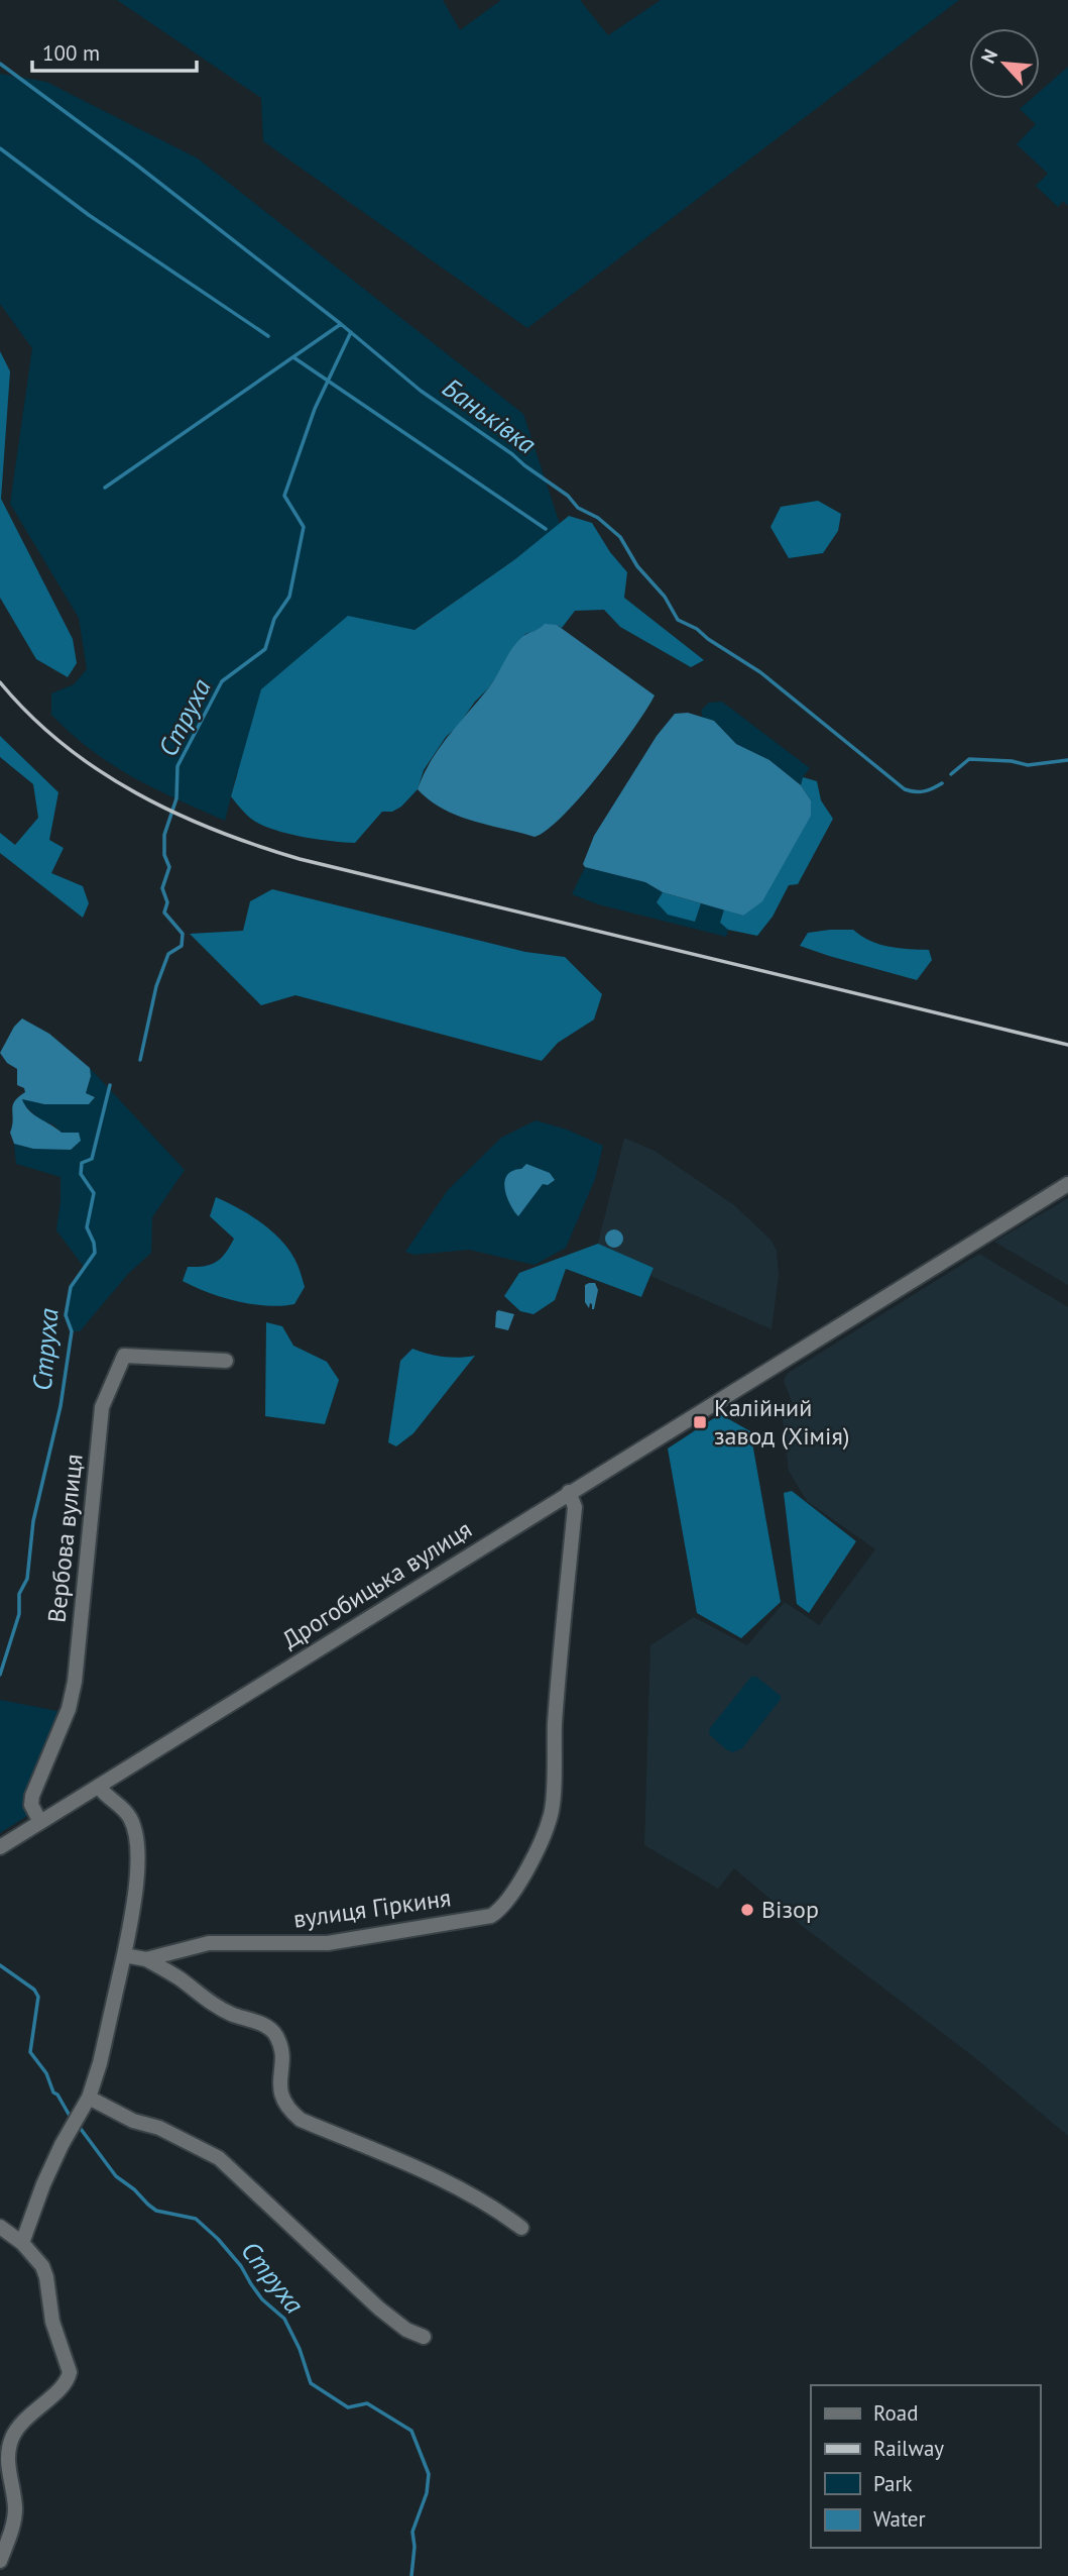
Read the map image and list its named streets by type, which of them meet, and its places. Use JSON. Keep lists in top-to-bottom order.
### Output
{
  "streets": {
    "street": ["Вербова вулиця", "Дрогобицька вулиця", "вулиця Гіркиня"]
  },
  "crossings": [
    ["Вербова вулиця", "Дрогобицька вулиця"],
    ["Дрогобицька вулиця", "вулиця Гіркиня"]
  ],
  "water": ["Баньківка", "Струха"],
  "places": {
    "transit": ["Калійний завод (Хімія)"],
    "other": ["Візор"]
  },
  "legend": [
    "Road",
    "Railway",
    "Park",
    "Water"
  ],
  "scale_bar": "100 m",
  "north": "top left"
}
